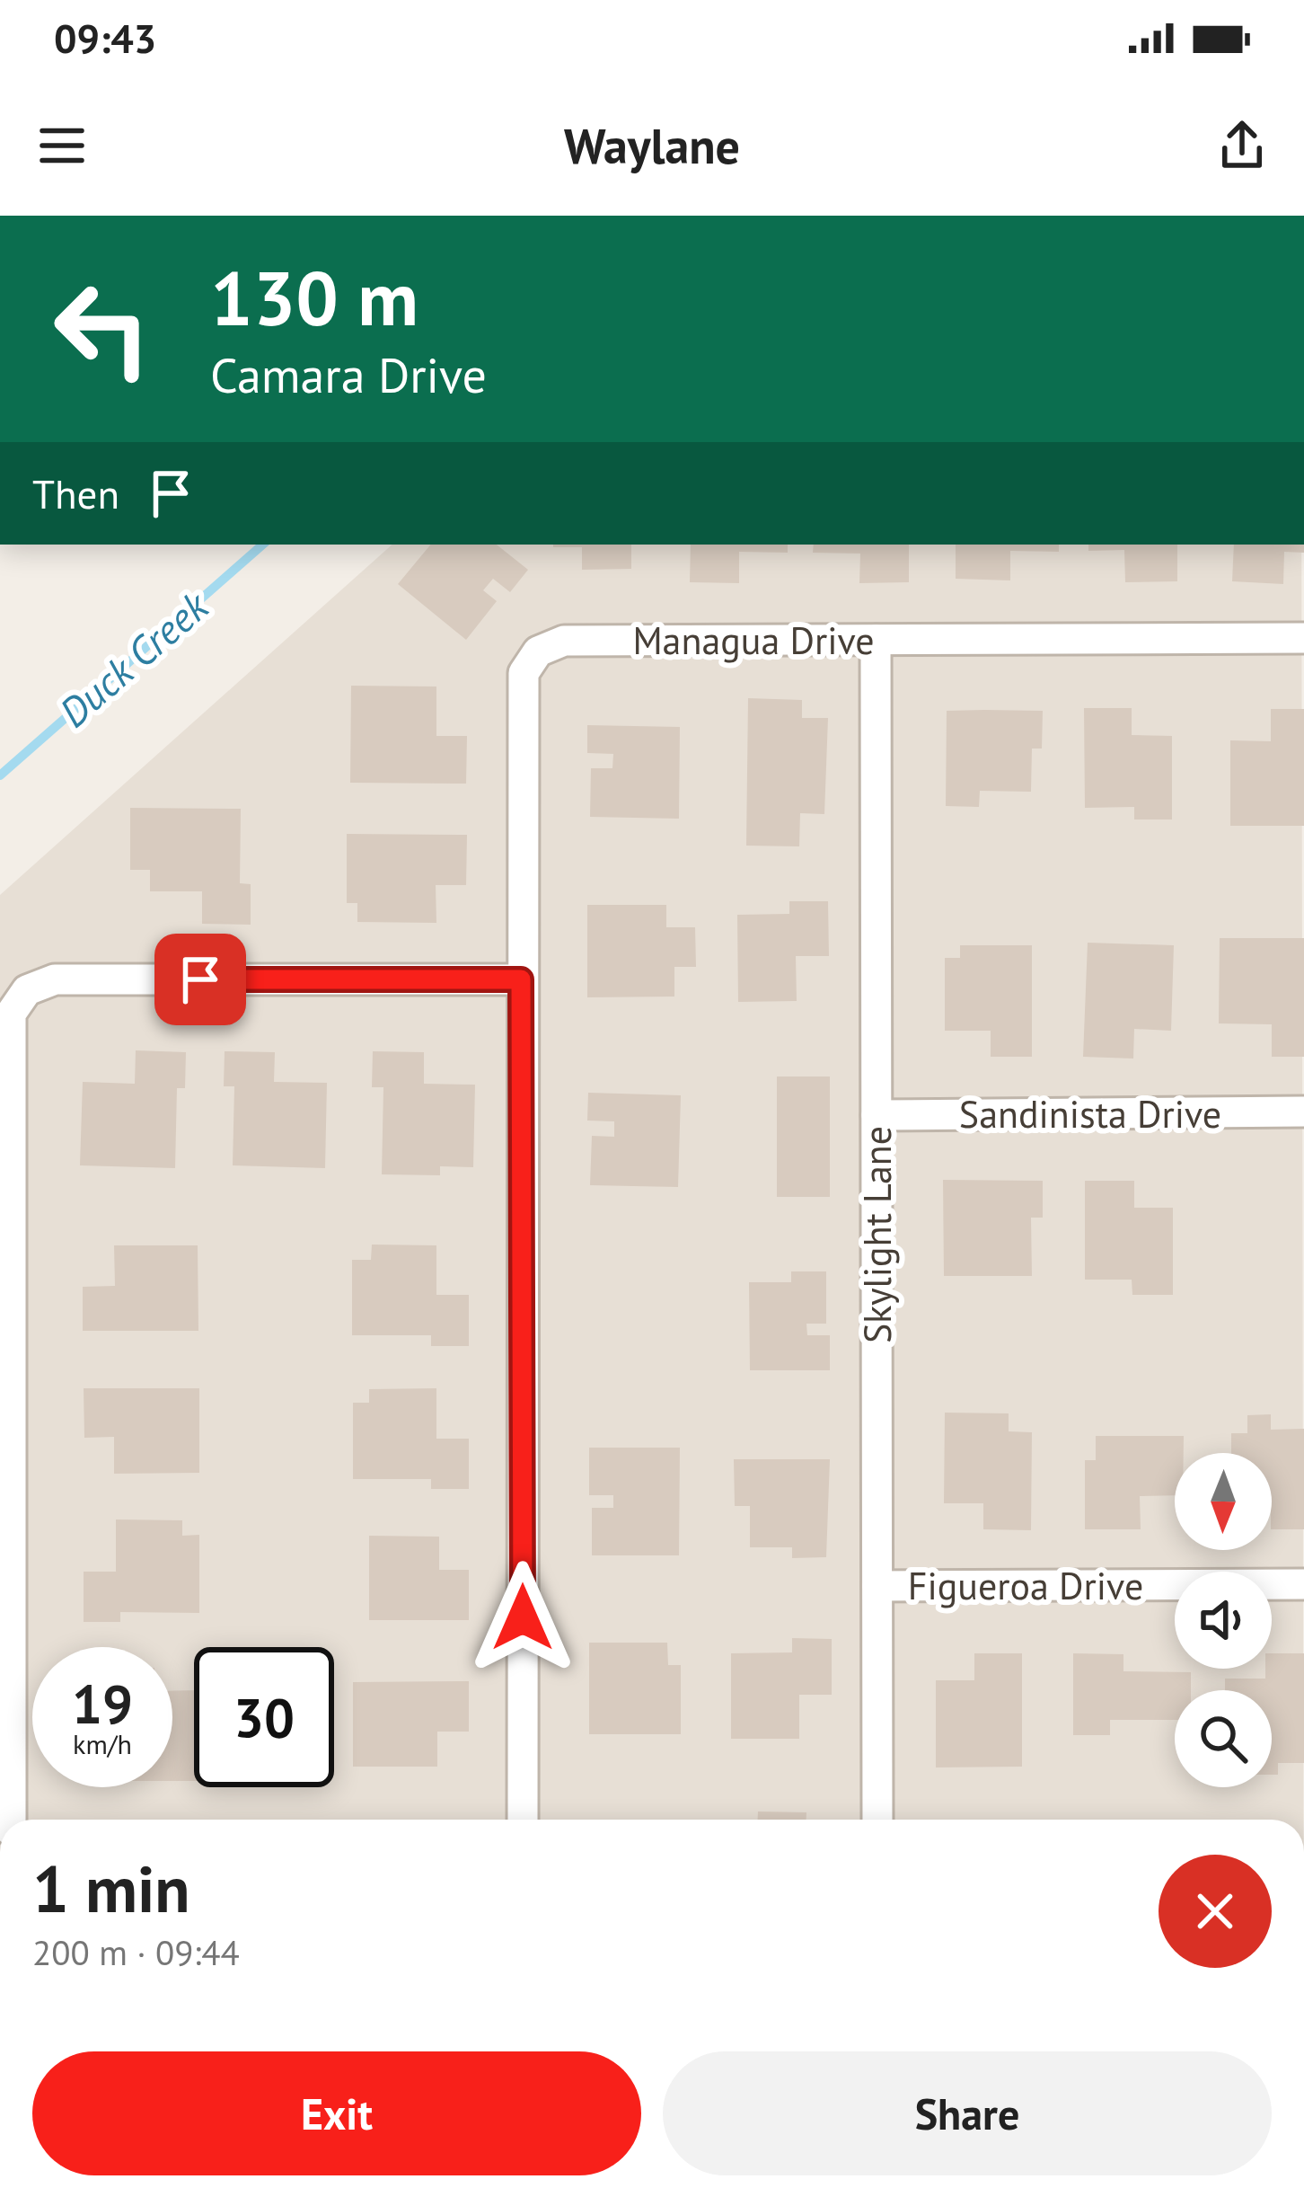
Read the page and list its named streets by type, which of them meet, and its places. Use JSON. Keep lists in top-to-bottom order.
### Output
{
  "streets": {
    "street": [
      "Managua Drive",
      "Sandinista Drive",
      "Skylight Lane",
      "Figueroa Drive"
    ]
  },
  "crossings": [
    ["Managua Drive", "Skylight Lane"],
    ["Sandinista Drive", "Skylight Lane"],
    ["Skylight Lane", "Figueroa Drive"]
  ],
  "water": ["Duck Creek"],
  "north": "bottom",
  "page": {
    "status": "09:43",
    "header": "Waylane",
    "turn": ["130 m", "Camara Drive"],
    "then": "Then",
    "speed": "19 km/h",
    "limit": "30",
    "heading": ["1 min", "200 m · 09:44"],
    "buttons": ["Exit", "Share"]
  }
}
